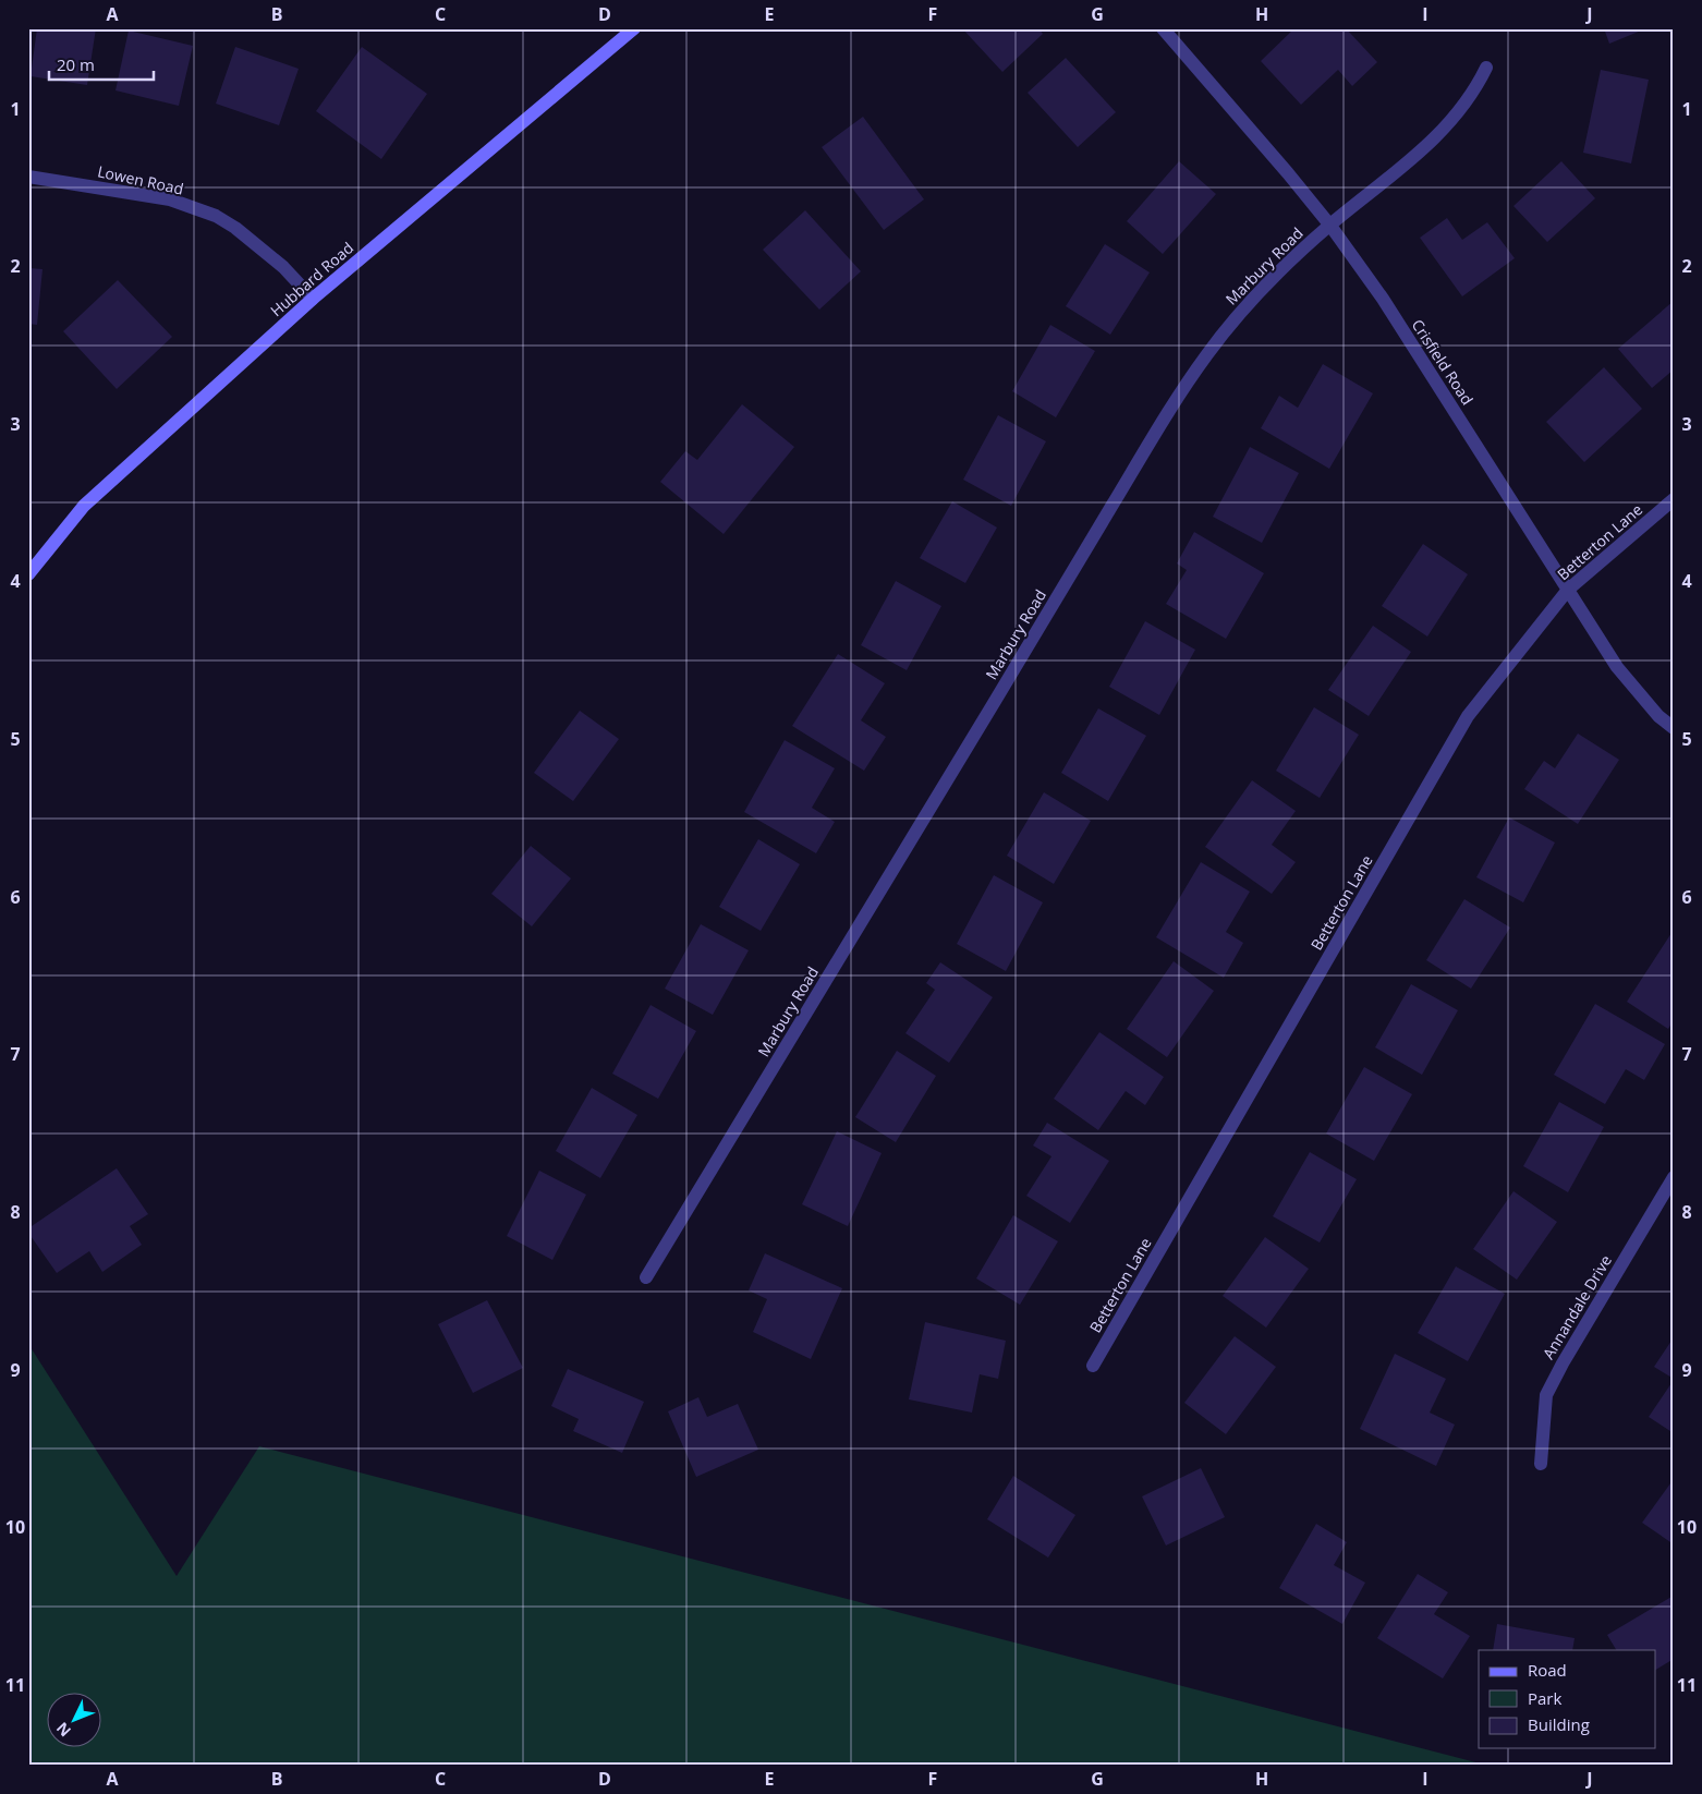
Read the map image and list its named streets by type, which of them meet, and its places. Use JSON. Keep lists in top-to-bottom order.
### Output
{
  "streets": {
    "main road": ["Hubbard Road"],
    "street": [
      "Lowen Road",
      "Marbury Road",
      "Crisfield Road",
      "Betterton Lane",
      "Annandale Drive"
    ]
  },
  "crossings": [
    ["Lowen Road", "Hubbard Road"],
    ["Marbury Road", "Crisfield Road"],
    ["Crisfield Road", "Betterton Lane"]
  ],
  "legend": ["Road", "Park", "Building"],
  "scale_bar": "20 m",
  "north": "bottom left",
  "grid": {
    "columns": [
      "A",
      "B",
      "C",
      "D",
      "E",
      "F",
      "G",
      "H",
      "I",
      "J"
    ],
    "rows": [
      "1",
      "2",
      "3",
      "4",
      "5",
      "6",
      "7",
      "8",
      "9",
      "10",
      "11"
    ]
  }
}
